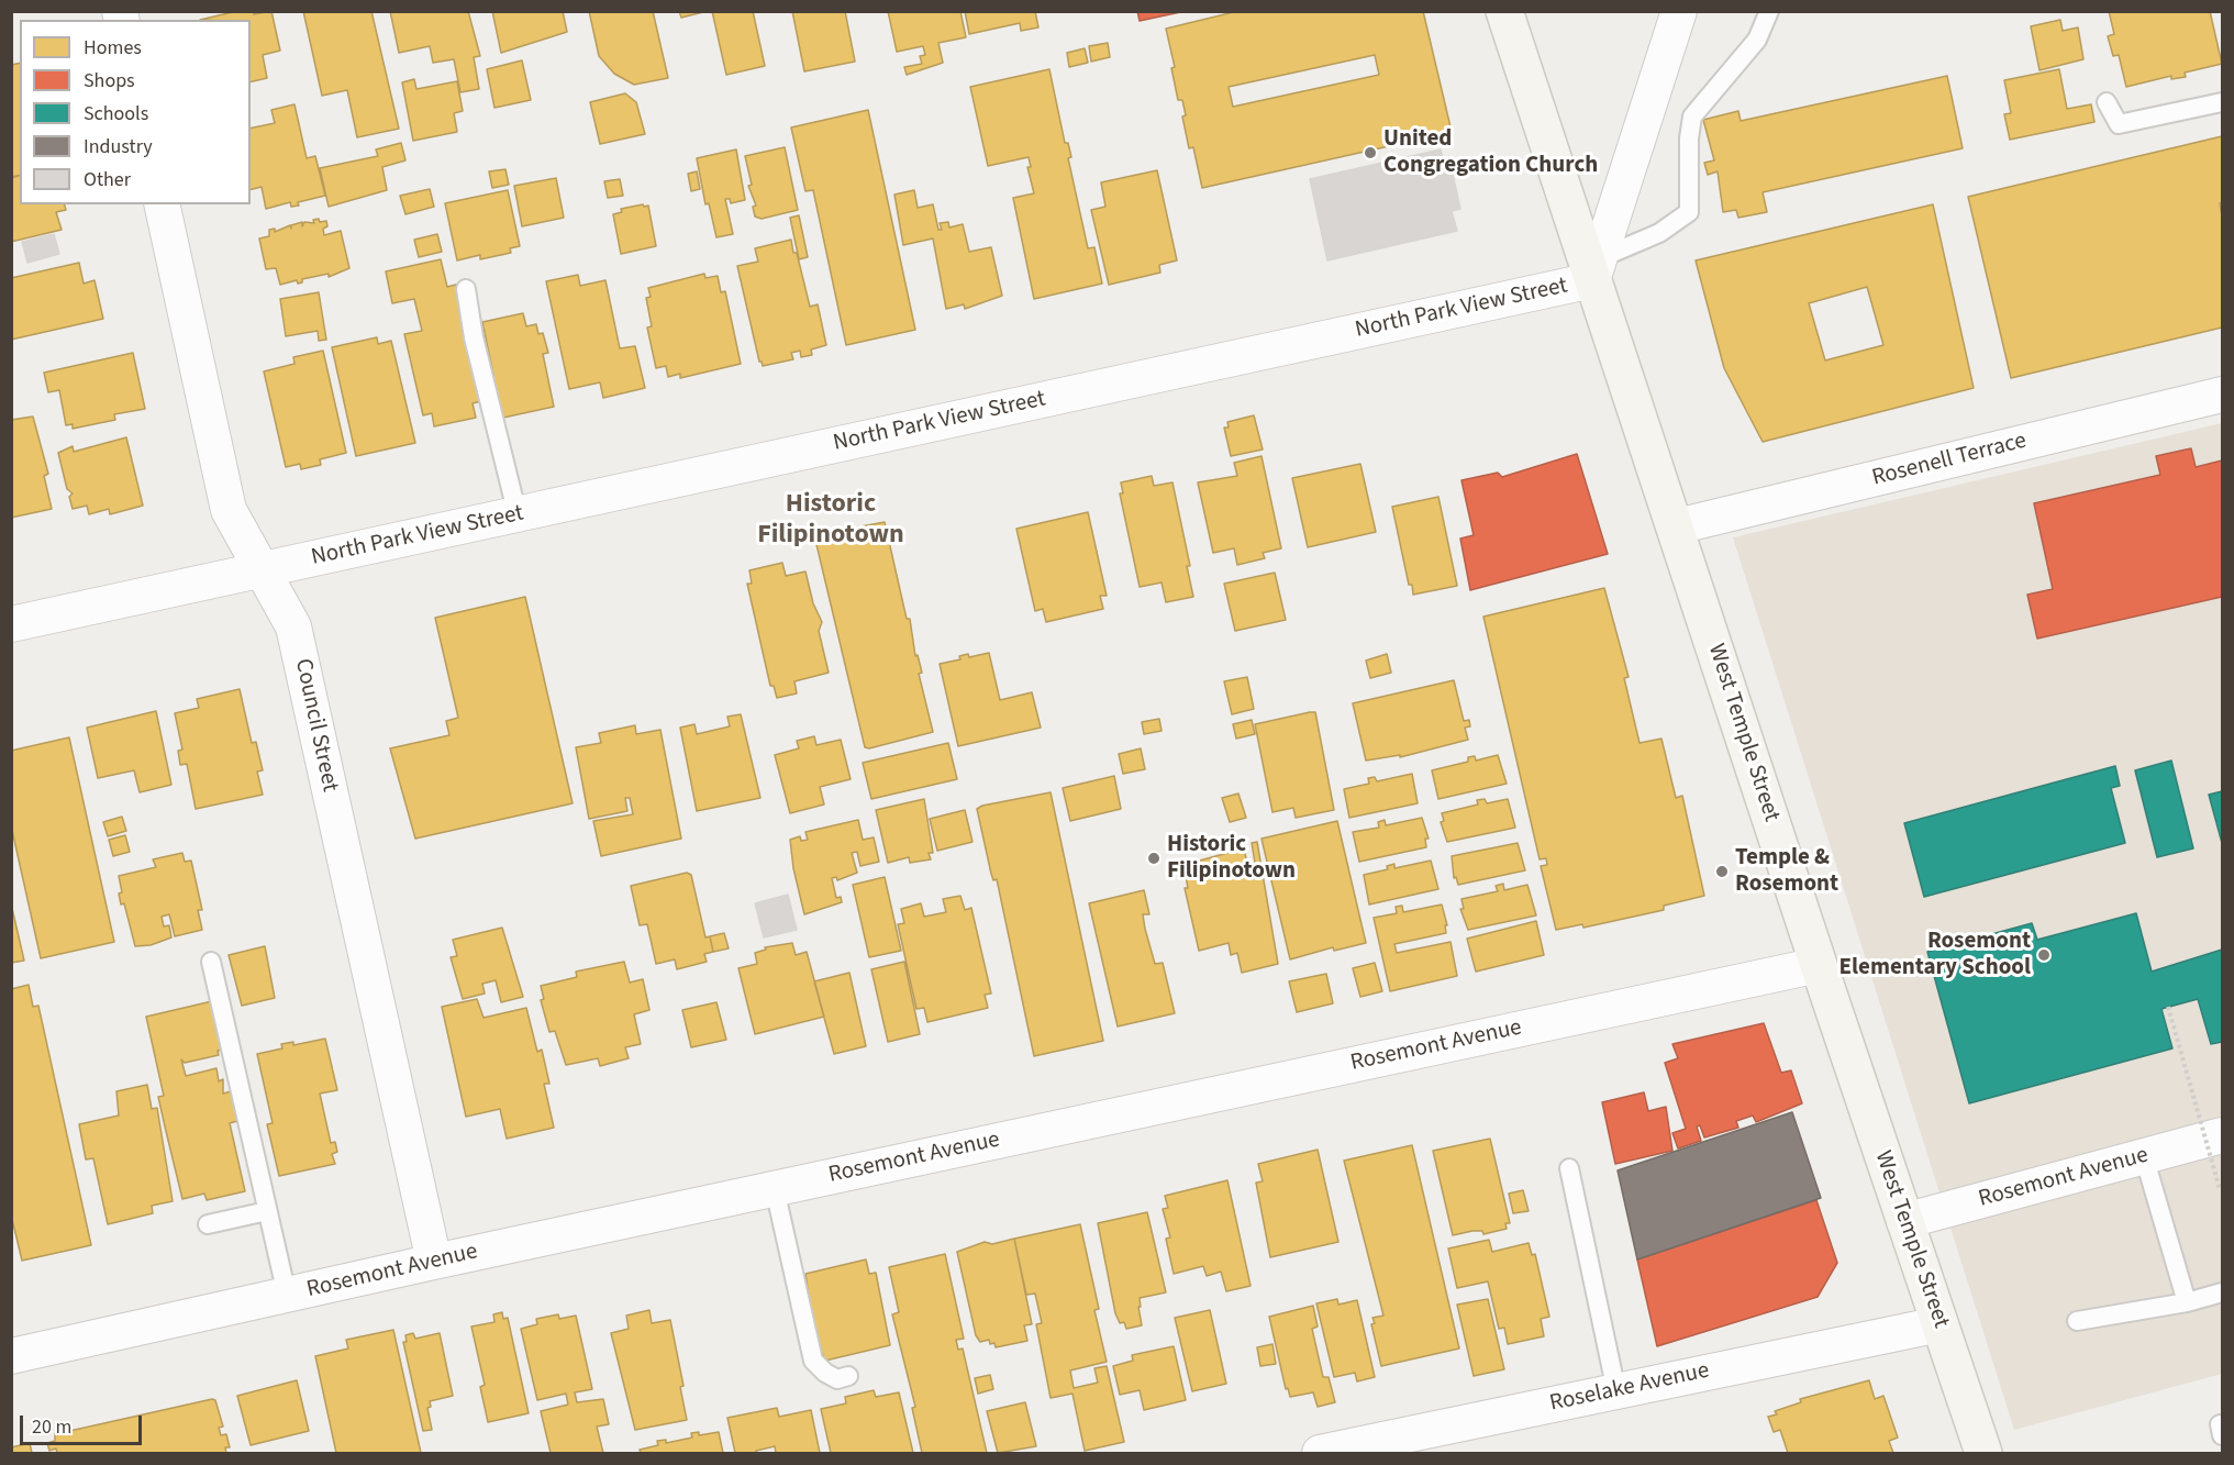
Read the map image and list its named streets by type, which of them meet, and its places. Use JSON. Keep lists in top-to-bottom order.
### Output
{
  "streets": {
    "main road": ["West Temple Street"],
    "street": [
      "North Park View Street",
      "Rosenell Terrace",
      "Council Street",
      "Rosemont Avenue",
      "Roselake Avenue"
    ]
  },
  "crossings": [
    ["North Park View Street", "Council Street"],
    ["North Park View Street", "West Temple Street"],
    ["Rosenell Terrace", "West Temple Street"],
    ["Council Street", "Rosemont Avenue"],
    ["West Temple Street", "Rosemont Avenue"],
    ["West Temple Street", "Roselake Avenue"]
  ],
  "districts": ["Historic Filipinotown"],
  "places": [
    "United Congregation Church",
    "Historic Filipinotown",
    "Temple & Rosemont",
    "Rosemont Elementary School"
  ],
  "legend": [
    "Homes",
    "Shops",
    "Schools",
    "Industry",
    "Other"
  ],
  "scale_bar": "20 m"
}
